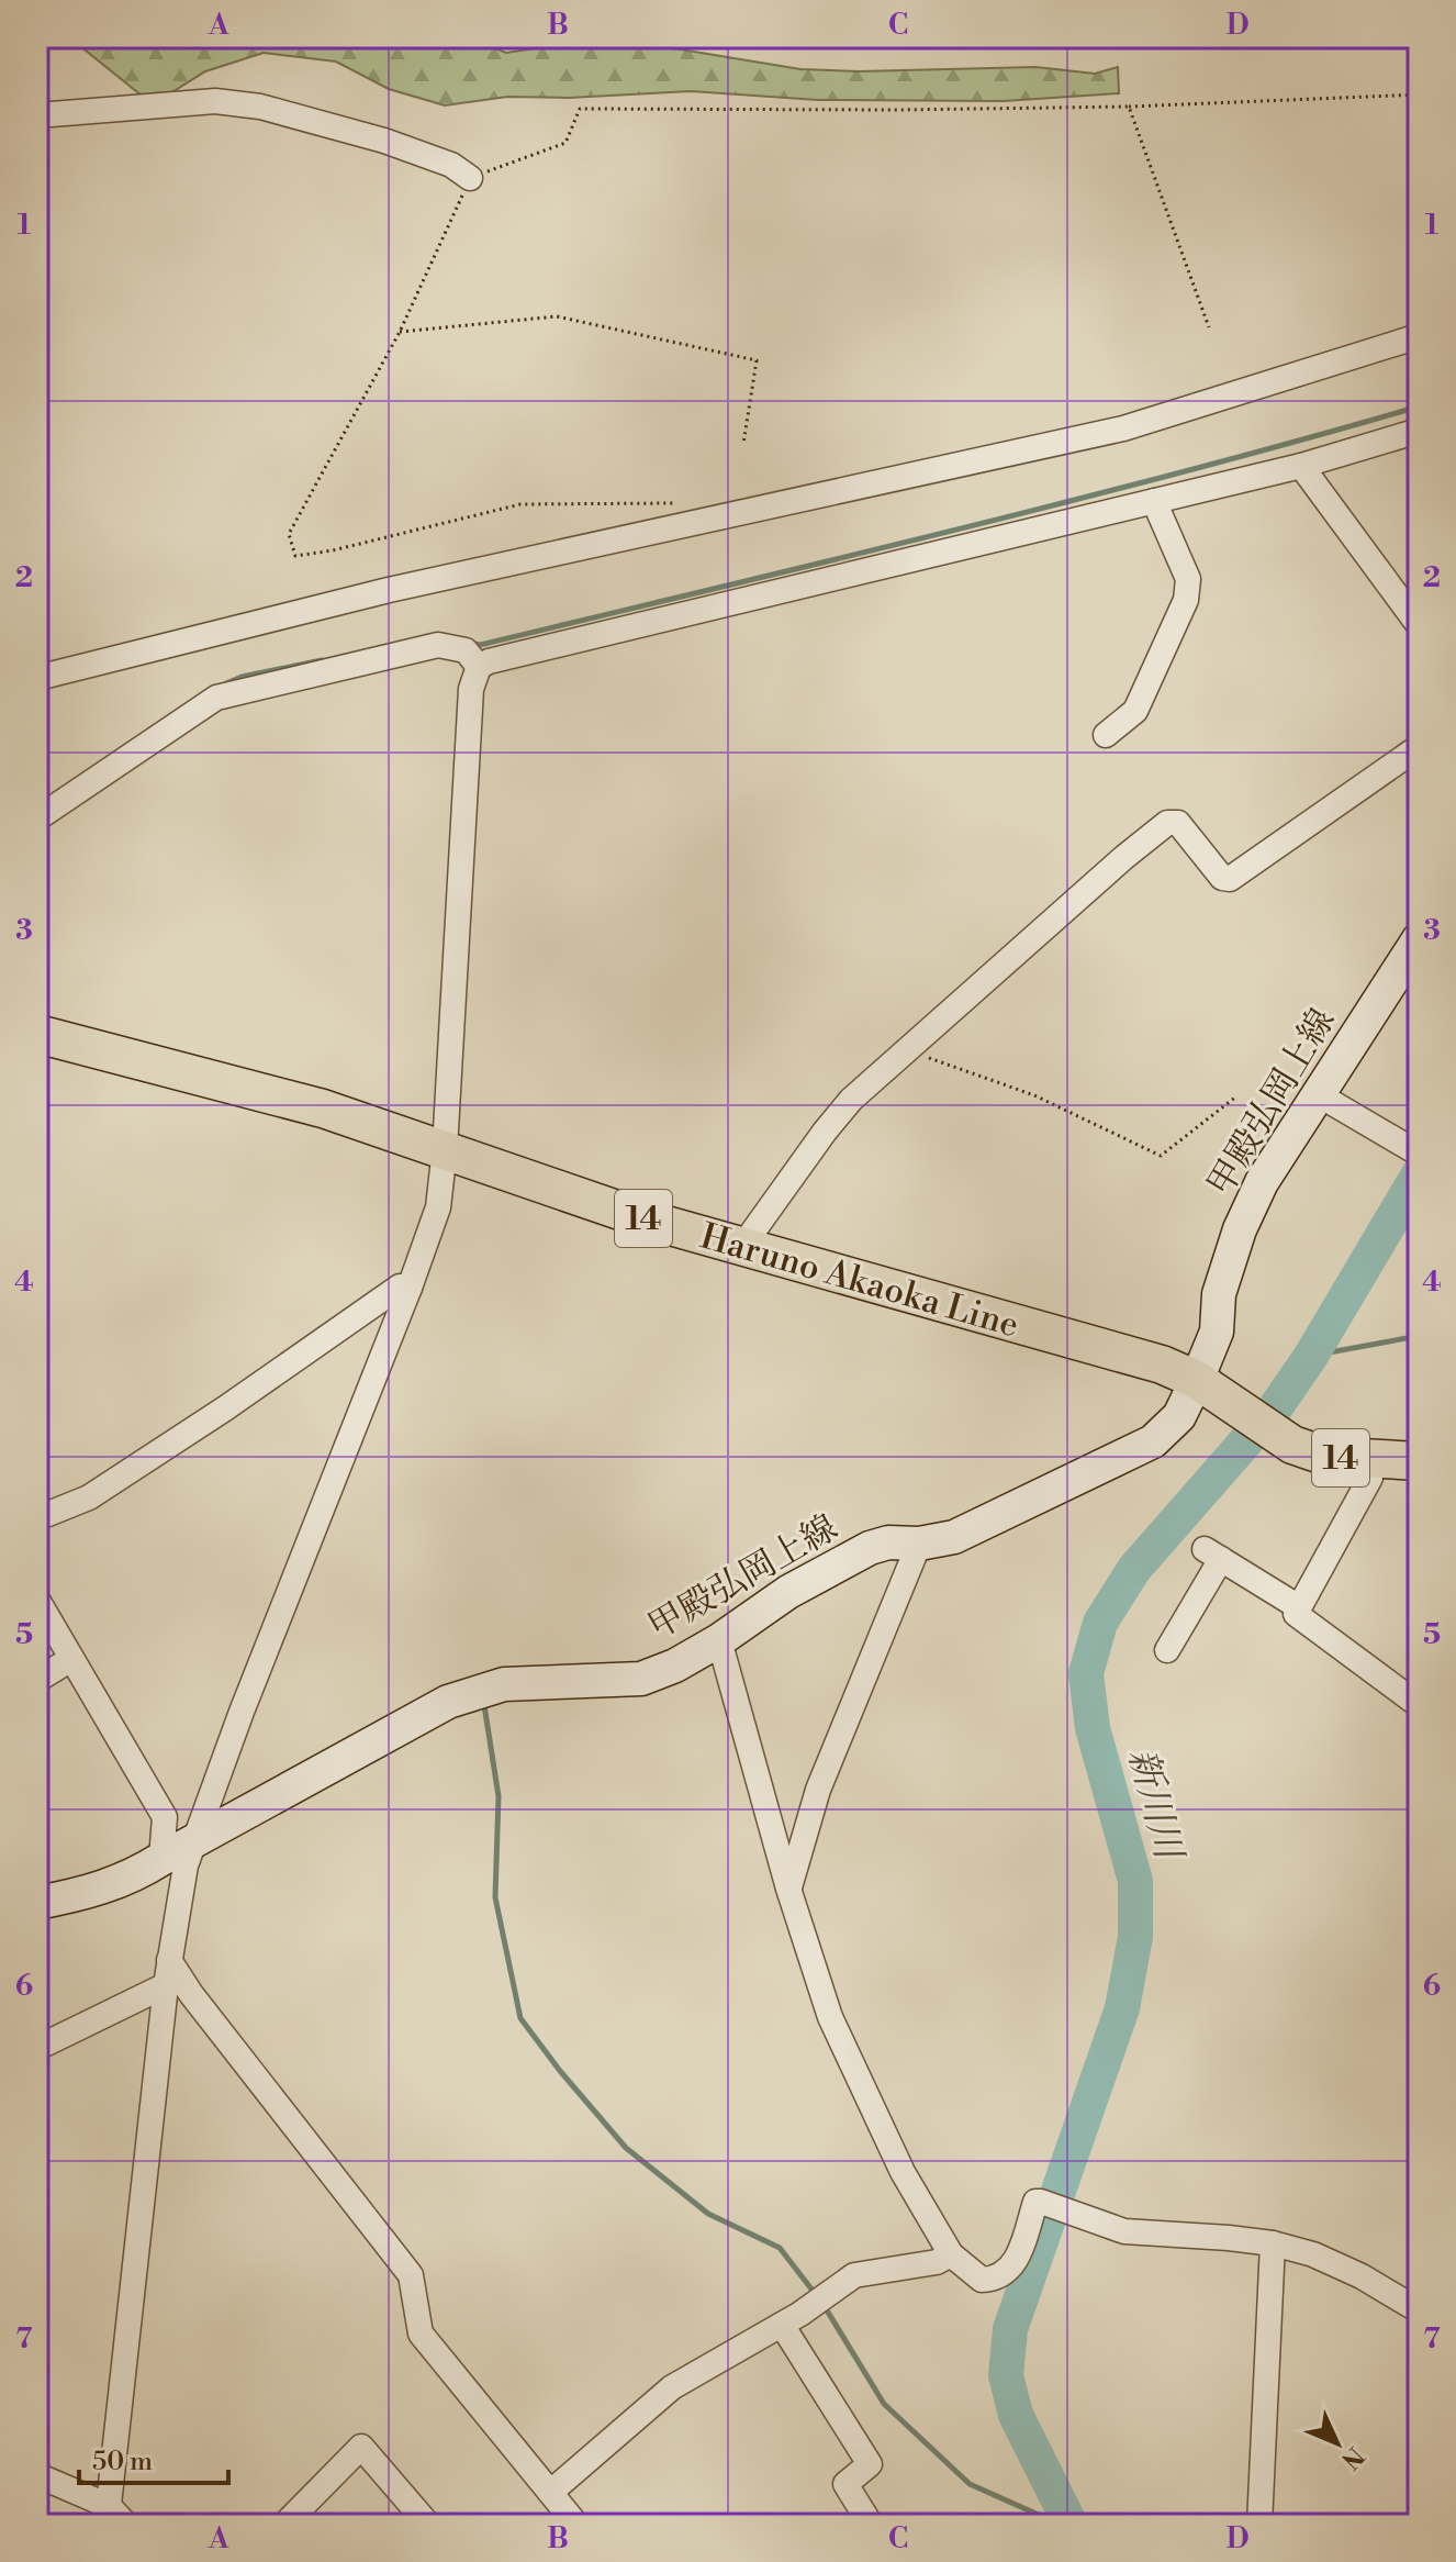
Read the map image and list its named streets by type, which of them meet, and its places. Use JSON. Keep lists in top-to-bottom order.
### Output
{
  "streets": {
    "main road": ["甲殿弘岡上線", "14", "Haruno Akaoka Line"]
  },
  "crossings": [
    ["甲殿弘岡上線", "Haruno Akaoka Line"]
  ],
  "water": ["新川川"],
  "scale_bar": "50 m",
  "north": "bottom right",
  "grid": {
    "columns": [
      "A",
      "B",
      "C",
      "D"
    ],
    "rows": [
      "1",
      "2",
      "3",
      "4",
      "5",
      "6",
      "7"
    ]
  }
}
